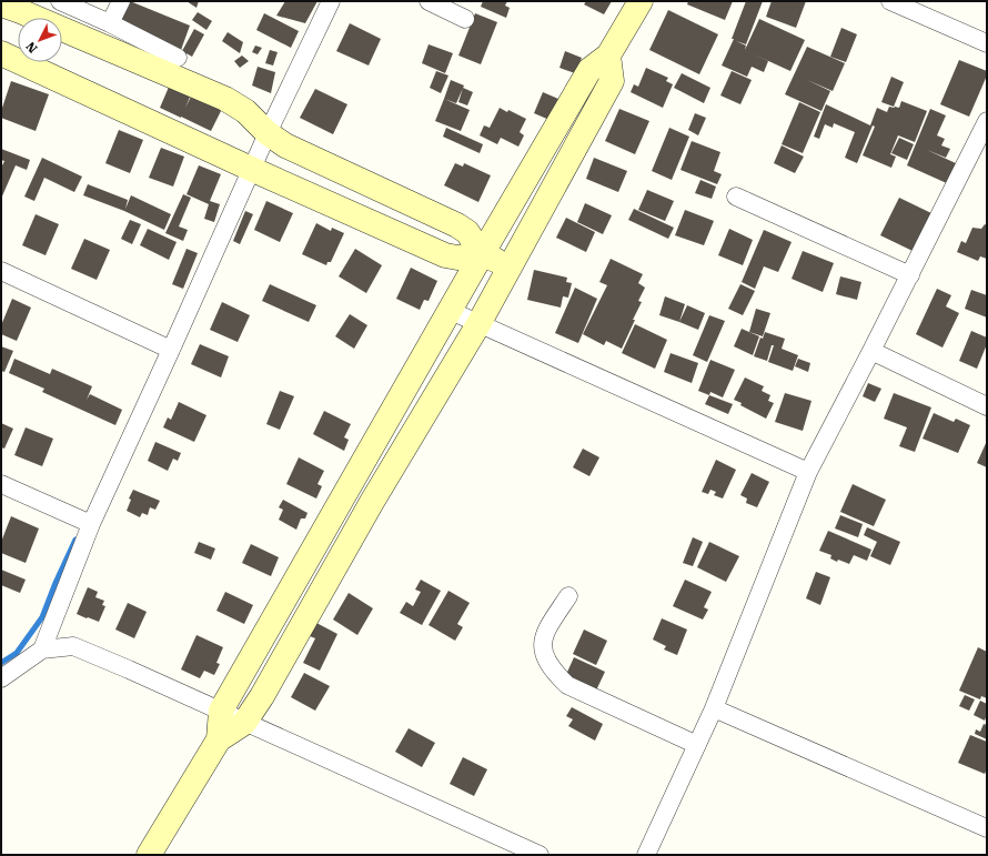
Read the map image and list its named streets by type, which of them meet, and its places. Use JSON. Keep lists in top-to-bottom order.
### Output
{
  "north": "bottom left"
}
